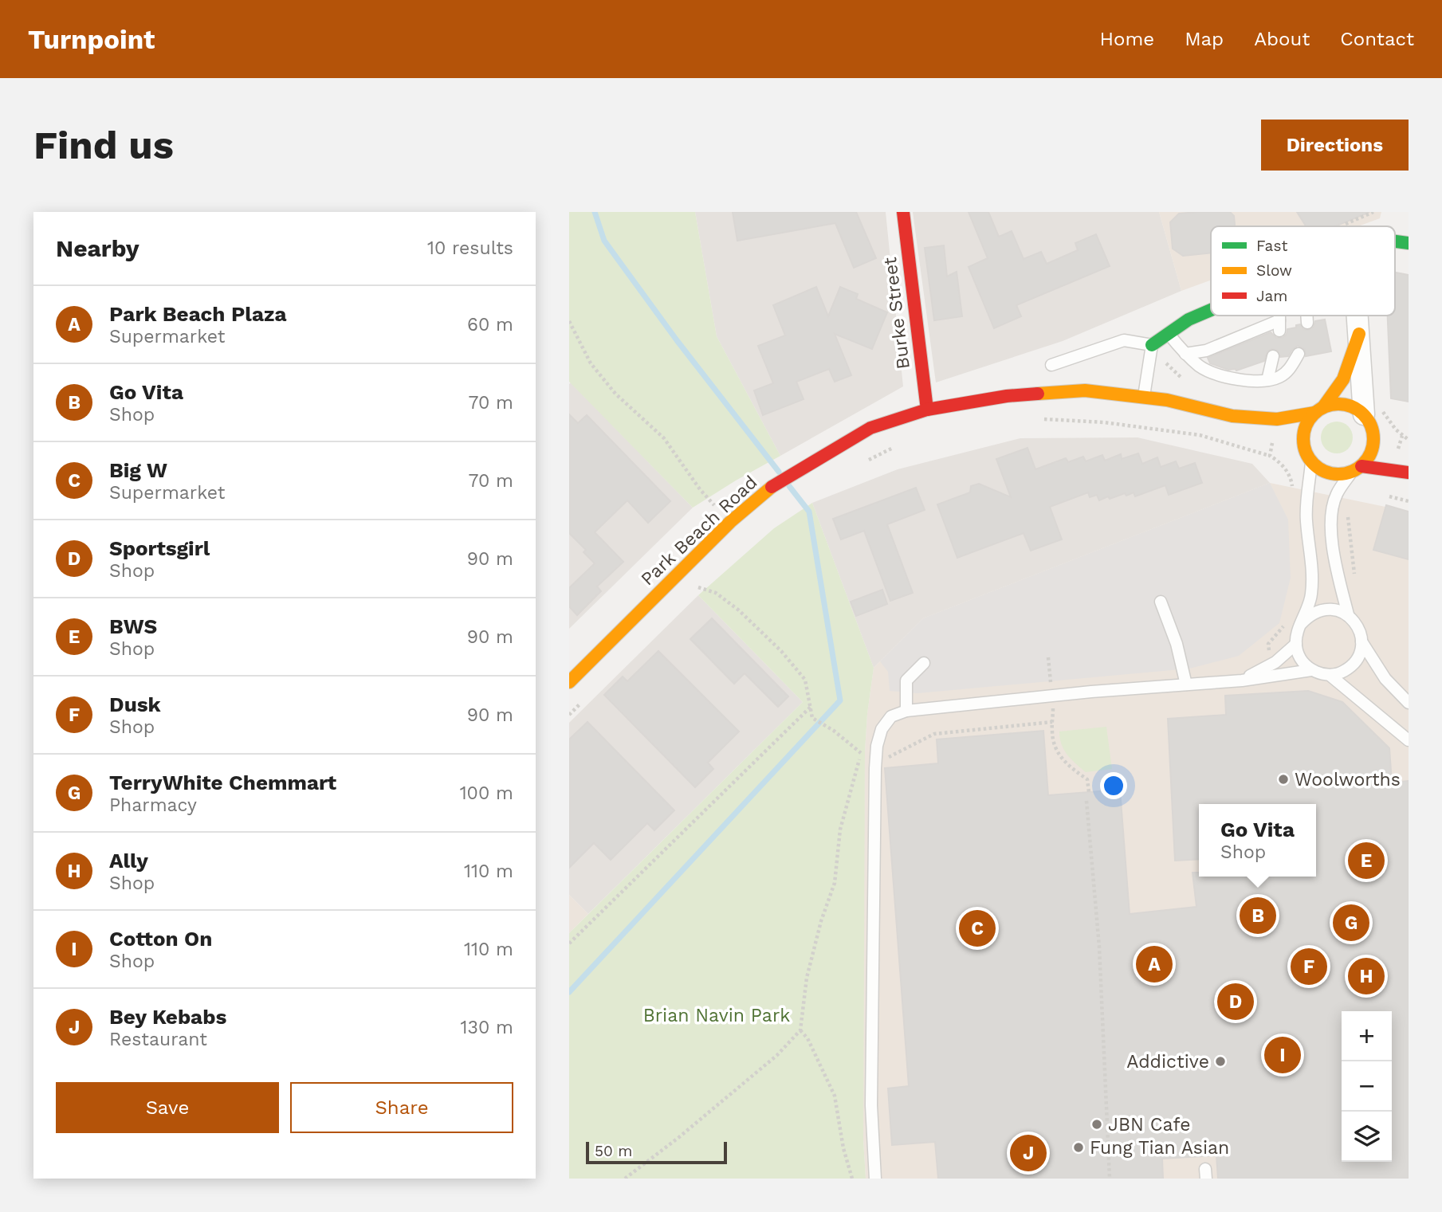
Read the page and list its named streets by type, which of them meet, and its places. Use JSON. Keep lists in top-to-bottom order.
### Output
{
  "streets": {
    "street": ["Burke Street", "Park Beach Road"]
  },
  "crossings": [
    ["Burke Street", "Park Beach Road"]
  ],
  "parks": ["Brian Navin Park"],
  "places": [
    "Woolworths",
    "Addictive",
    "JBN Cafe",
    "Fung Tian Asian"
  ],
  "legend": ["Fast", "Slow", "Jam"],
  "scale_bar": "50 m",
  "page": {
    "header": "Turnpoint",
    "nav": [
      "Home",
      "Map",
      "About",
      "Contact"
    ],
    "buttons": [
      "Directions",
      ["Save", "Share"]
    ],
    "title": "Find us",
    "heading": ["Nearby", "10 results"],
    "list": [
      {
        "mark": "A",
        "name": "Park Beach Plaza",
        "note": "Supermarket",
        "value": "60 m"
      },
      {
        "mark": "B",
        "name": "Go Vita",
        "note": "Shop",
        "value": "70 m"
      },
      {
        "mark": "C",
        "name": "Big W",
        "note": "Supermarket",
        "value": "70 m"
      },
      {
        "mark": "D",
        "name": "Sportsgirl",
        "note": "Shop",
        "value": "90 m"
      },
      {
        "mark": "E",
        "name": "BWS",
        "note": "Shop",
        "value": "90 m"
      },
      {
        "mark": "F",
        "name": "Dusk",
        "note": "Shop",
        "value": "90 m"
      },
      {
        "mark": "G",
        "name": "TerryWhite Chemmart",
        "note": "Pharmacy",
        "value": "100 m"
      },
      {
        "mark": "H",
        "name": "Ally",
        "note": "Shop",
        "value": "110 m"
      },
      {
        "mark": "I",
        "name": "Cotton On",
        "note": "Shop",
        "value": "110 m"
      },
      {
        "mark": "J",
        "name": "Bey Kebabs",
        "note": "Restaurant",
        "value": "130 m"
      }
    ],
    "popup": ["Go Vita", "Shop"],
    "pins": [
      "E",
      "B",
      "G",
      "C",
      "A",
      "F",
      "H",
      "D",
      "I",
      "J"
    ],
    "map_buttons": ["+", "−"],
    "scale": "50 m"
  }
}
